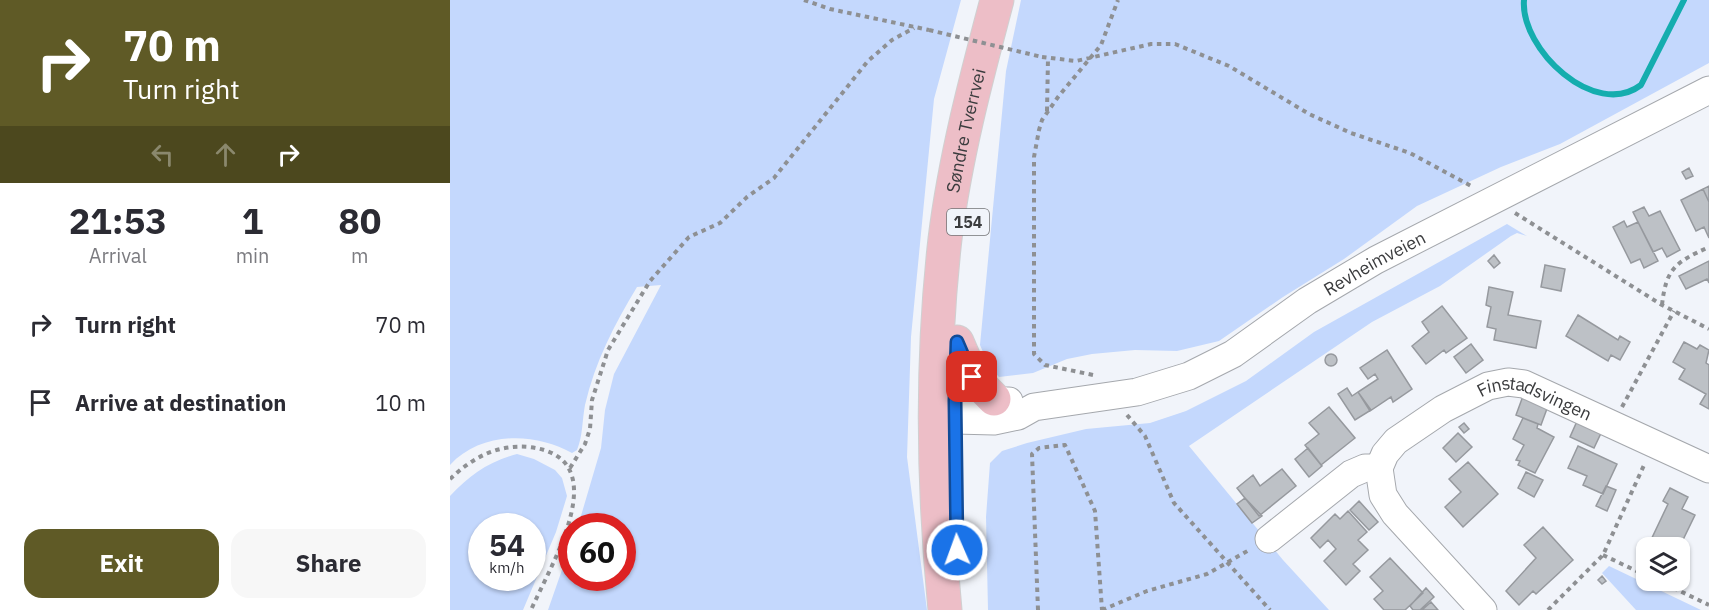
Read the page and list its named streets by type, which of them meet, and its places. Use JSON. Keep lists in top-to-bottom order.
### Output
{
  "streets": {
    "main road": ["Søndre Tverrvei", "154"],
    "street": ["Revheimveien", "Finstadsvingen"]
  },
  "crossings": [
    ["Søndre Tverrvei", "154"],
    ["Søndre Tverrvei", "Revheimveien"],
    ["154", "Revheimveien"]
  ],
  "page": {
    "turn": ["70 m", "Turn right"],
    "eta": [
      "21:53",
      "Arrival",
      "1",
      "min",
      "80",
      "m"
    ],
    "list": [
      {
        "name": "Turn right",
        "value": "70 m"
      },
      {
        "name": "Arrive at destination",
        "value": "10 m"
      }
    ],
    "speed": "54 km/h",
    "limit": "60",
    "buttons": ["Exit", "Share"]
  }
}
